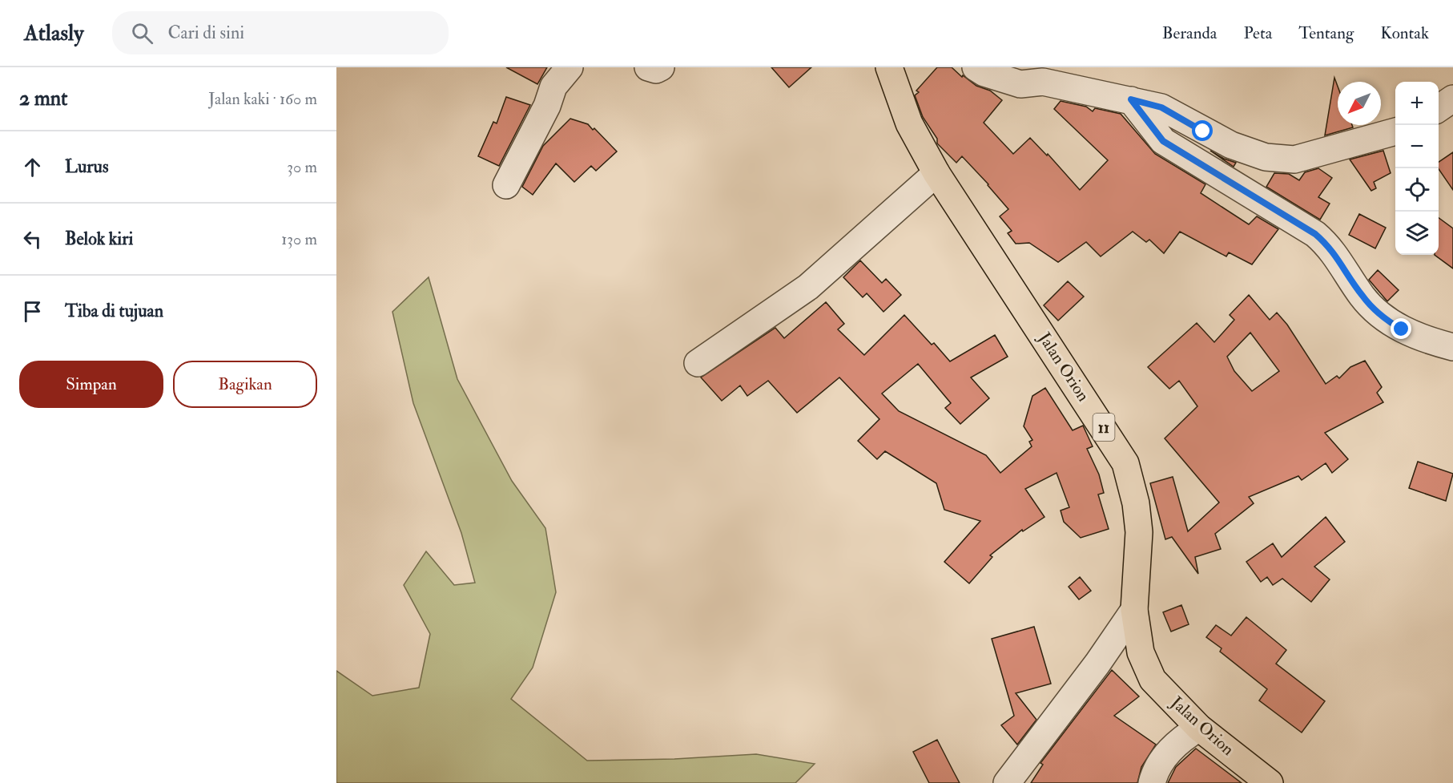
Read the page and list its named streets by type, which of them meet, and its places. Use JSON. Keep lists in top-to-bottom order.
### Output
{
  "streets": {
    "highway": ["Jalan Orion", "11"]
  },
  "north": "bottom left",
  "page": {
    "header": "Atlasly",
    "search": "Cari di sini",
    "nav": [
      "Beranda",
      "Peta",
      "Tentang",
      "Kontak"
    ],
    "heading": ["2 mnt", "Jalan kaki · 160 m"],
    "map_buttons": ["+", "−"],
    "list": [
      ["Lurus", "30 m"],
      ["Belok kiri", "130 m"],
      "Tiba di tujuan"
    ],
    "buttons": ["Simpan", "Bagikan"]
  }
}
